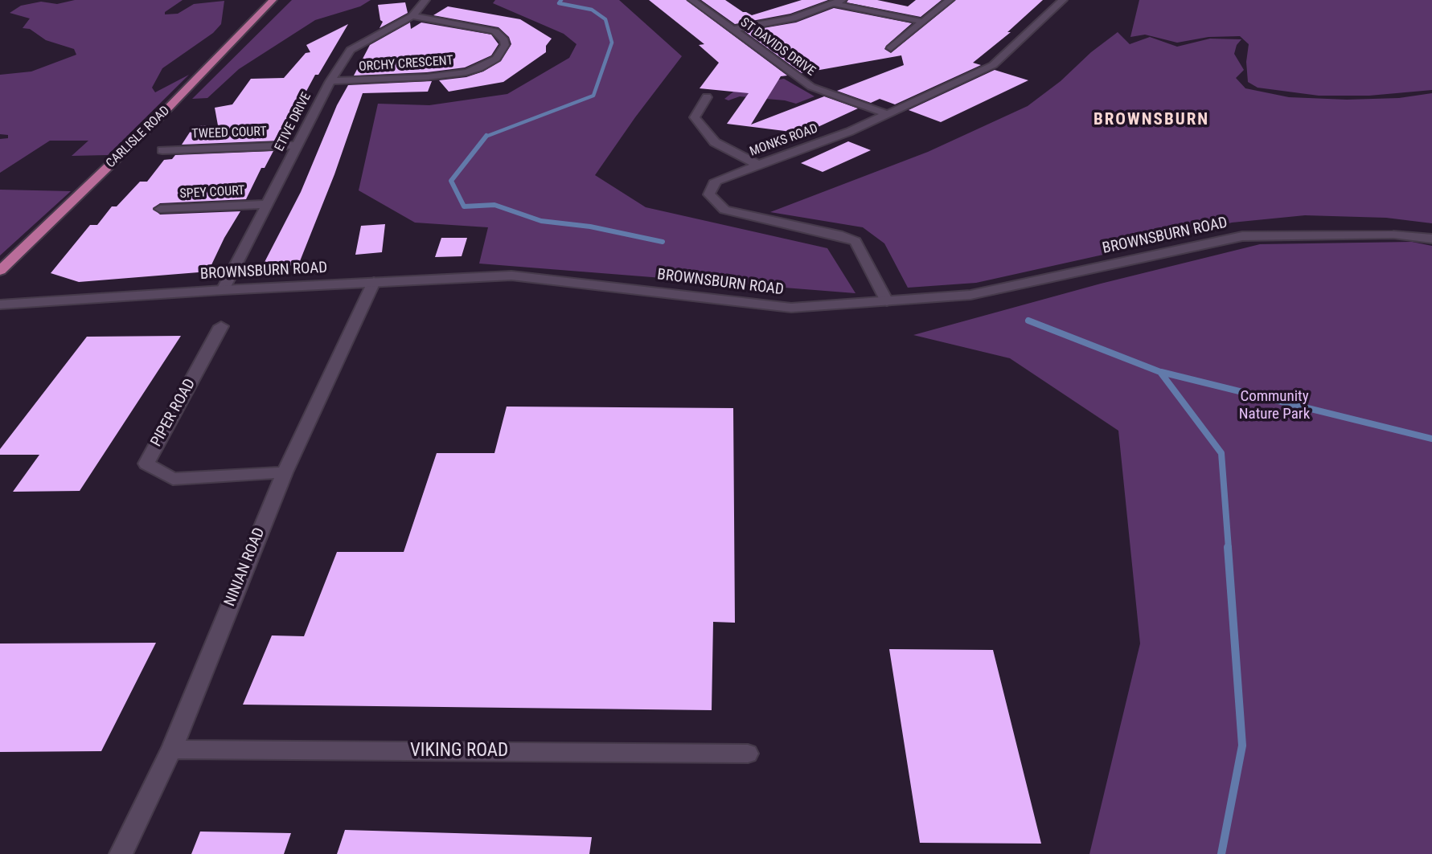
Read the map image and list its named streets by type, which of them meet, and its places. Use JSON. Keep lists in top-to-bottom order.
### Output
{
  "streets": {
    "main road": ["CARLISLE ROAD"],
    "street": [
      "ST DAVIDS DRIVE",
      "ORCHY CRESCENT",
      "ETIVE DRIVE",
      "TWEED COURT",
      "MONKS ROAD",
      "SPEY COURT",
      "BROWNSBURN ROAD",
      "PIPER ROAD",
      "NINIAN ROAD",
      "VIKING ROAD"
    ]
  },
  "crossings": [
    ["ST DAVIDS DRIVE", "MONKS ROAD"],
    ["ORCHY CRESCENT", "ETIVE DRIVE"],
    ["ETIVE DRIVE", "TWEED COURT"],
    ["ETIVE DRIVE", "SPEY COURT"],
    ["ETIVE DRIVE", "BROWNSBURN ROAD"],
    ["MONKS ROAD", "BROWNSBURN ROAD"],
    ["BROWNSBURN ROAD", "NINIAN ROAD"],
    ["PIPER ROAD", "NINIAN ROAD"],
    ["NINIAN ROAD", "VIKING ROAD"]
  ],
  "districts": ["BROWNSBURN"],
  "parks": ["Community Nature Park"]
}
